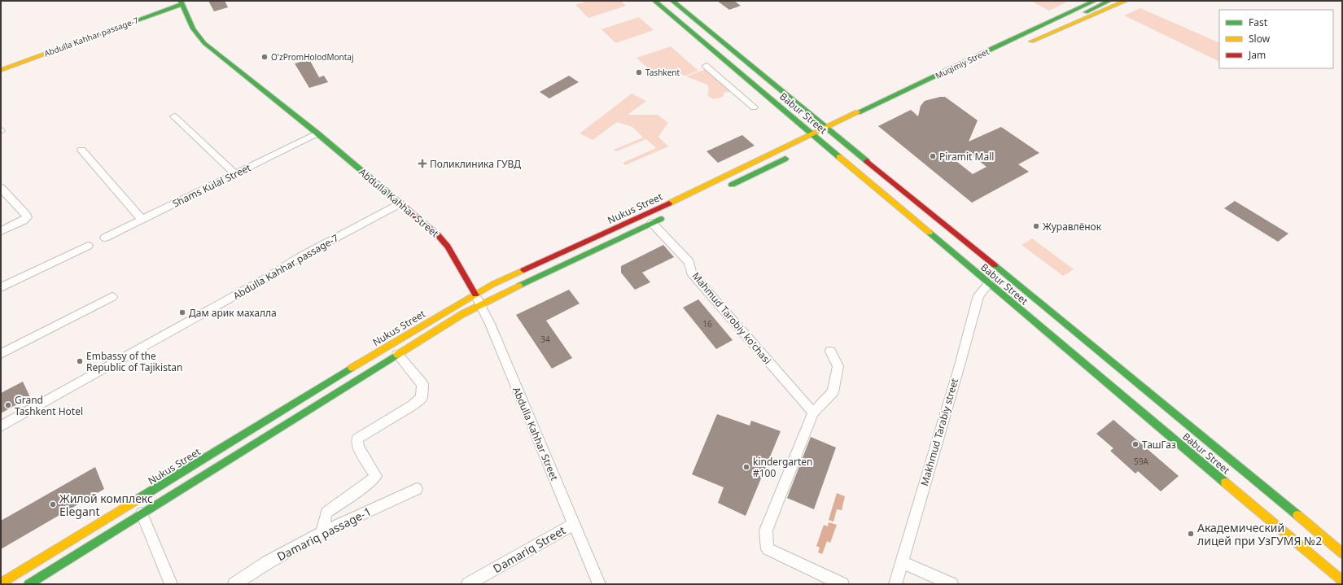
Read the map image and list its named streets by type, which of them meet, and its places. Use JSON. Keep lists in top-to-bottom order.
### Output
{
  "streets": {
    "main road": [
      "Abdulla Kahhar passage-7",
      "Muqimiy Street",
      "Babur Street",
      "Abdulla Kahhar Street",
      "Nukus Street"
    ],
    "street": [
      "Shams Kulal Street",
      "Mahmud Tarobiy ko'chasi",
      "Makhmud Tarabiy street",
      "Damariq passage-1",
      "Damariq Street"
    ]
  },
  "crossings": [
    ["Abdulla Kahhar passage-7", "Abdulla Kahhar Street"],
    ["Muqimiy Street", "Babur Street"],
    ["Muqimiy Street", "Nukus Street"],
    ["Babur Street", "Nukus Street"],
    ["Babur Street", "Makhmud Tarabiy street"],
    ["Shams Kulal Street", "Abdulla Kahhar Street"],
    ["Abdulla Kahhar Street", "Nukus Street"],
    ["Abdulla Kahhar Street", "Damariq Street"],
    ["Nukus Street", "Mahmud Tarobiy ko'chasi"]
  ],
  "places": {
    "other": [
      "O'zPromHolodMontaj",
      "Tashkent",
      "Piramit Mall",
      "Журавлёнок",
      "Дам арик махалла",
      "Embassy of the Republic of Tajikistan",
      "Grand Tashkent Hotel",
      "ТашГаз",
      "kindergarten #100",
      "Жилой комплекс Elegant",
      "Академический лицей при УзГУМЯ №2"
    ],
    "health": ["Поликлиника ГУВД"]
  },
  "house_numbers": ["16", "34", "59A"],
  "legend": ["Fast", "Slow", "Jam"]
}
